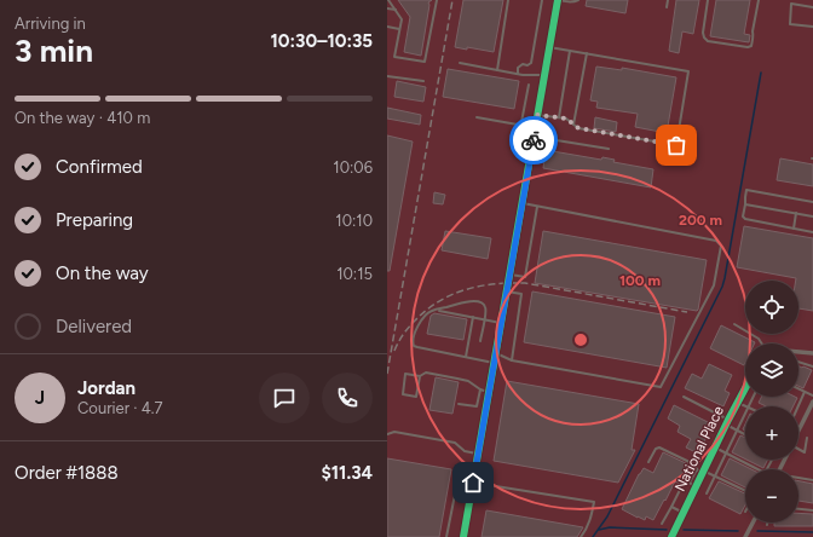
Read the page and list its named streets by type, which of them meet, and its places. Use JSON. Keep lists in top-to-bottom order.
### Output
{
  "streets": {
    "street": ["National Place"]
  },
  "page": {
    "heading": ["3 min", "Arriving in", "10:30–10:35"],
    "panel": [
      "Jordan",
      "Courier · 4.7",
      "Order #1888",
      "$11.34"
    ],
    "bar": "On the way · 410 m",
    "list": [
      ["Confirmed", "10:06"],
      ["Preparing", "10:10"],
      ["On the way", "10:15"],
      "Delivered"
    ],
    "map_buttons": ["+", "−"],
    "round": "J"
  },
  "rings": ["200 m", "100 m"]
}
